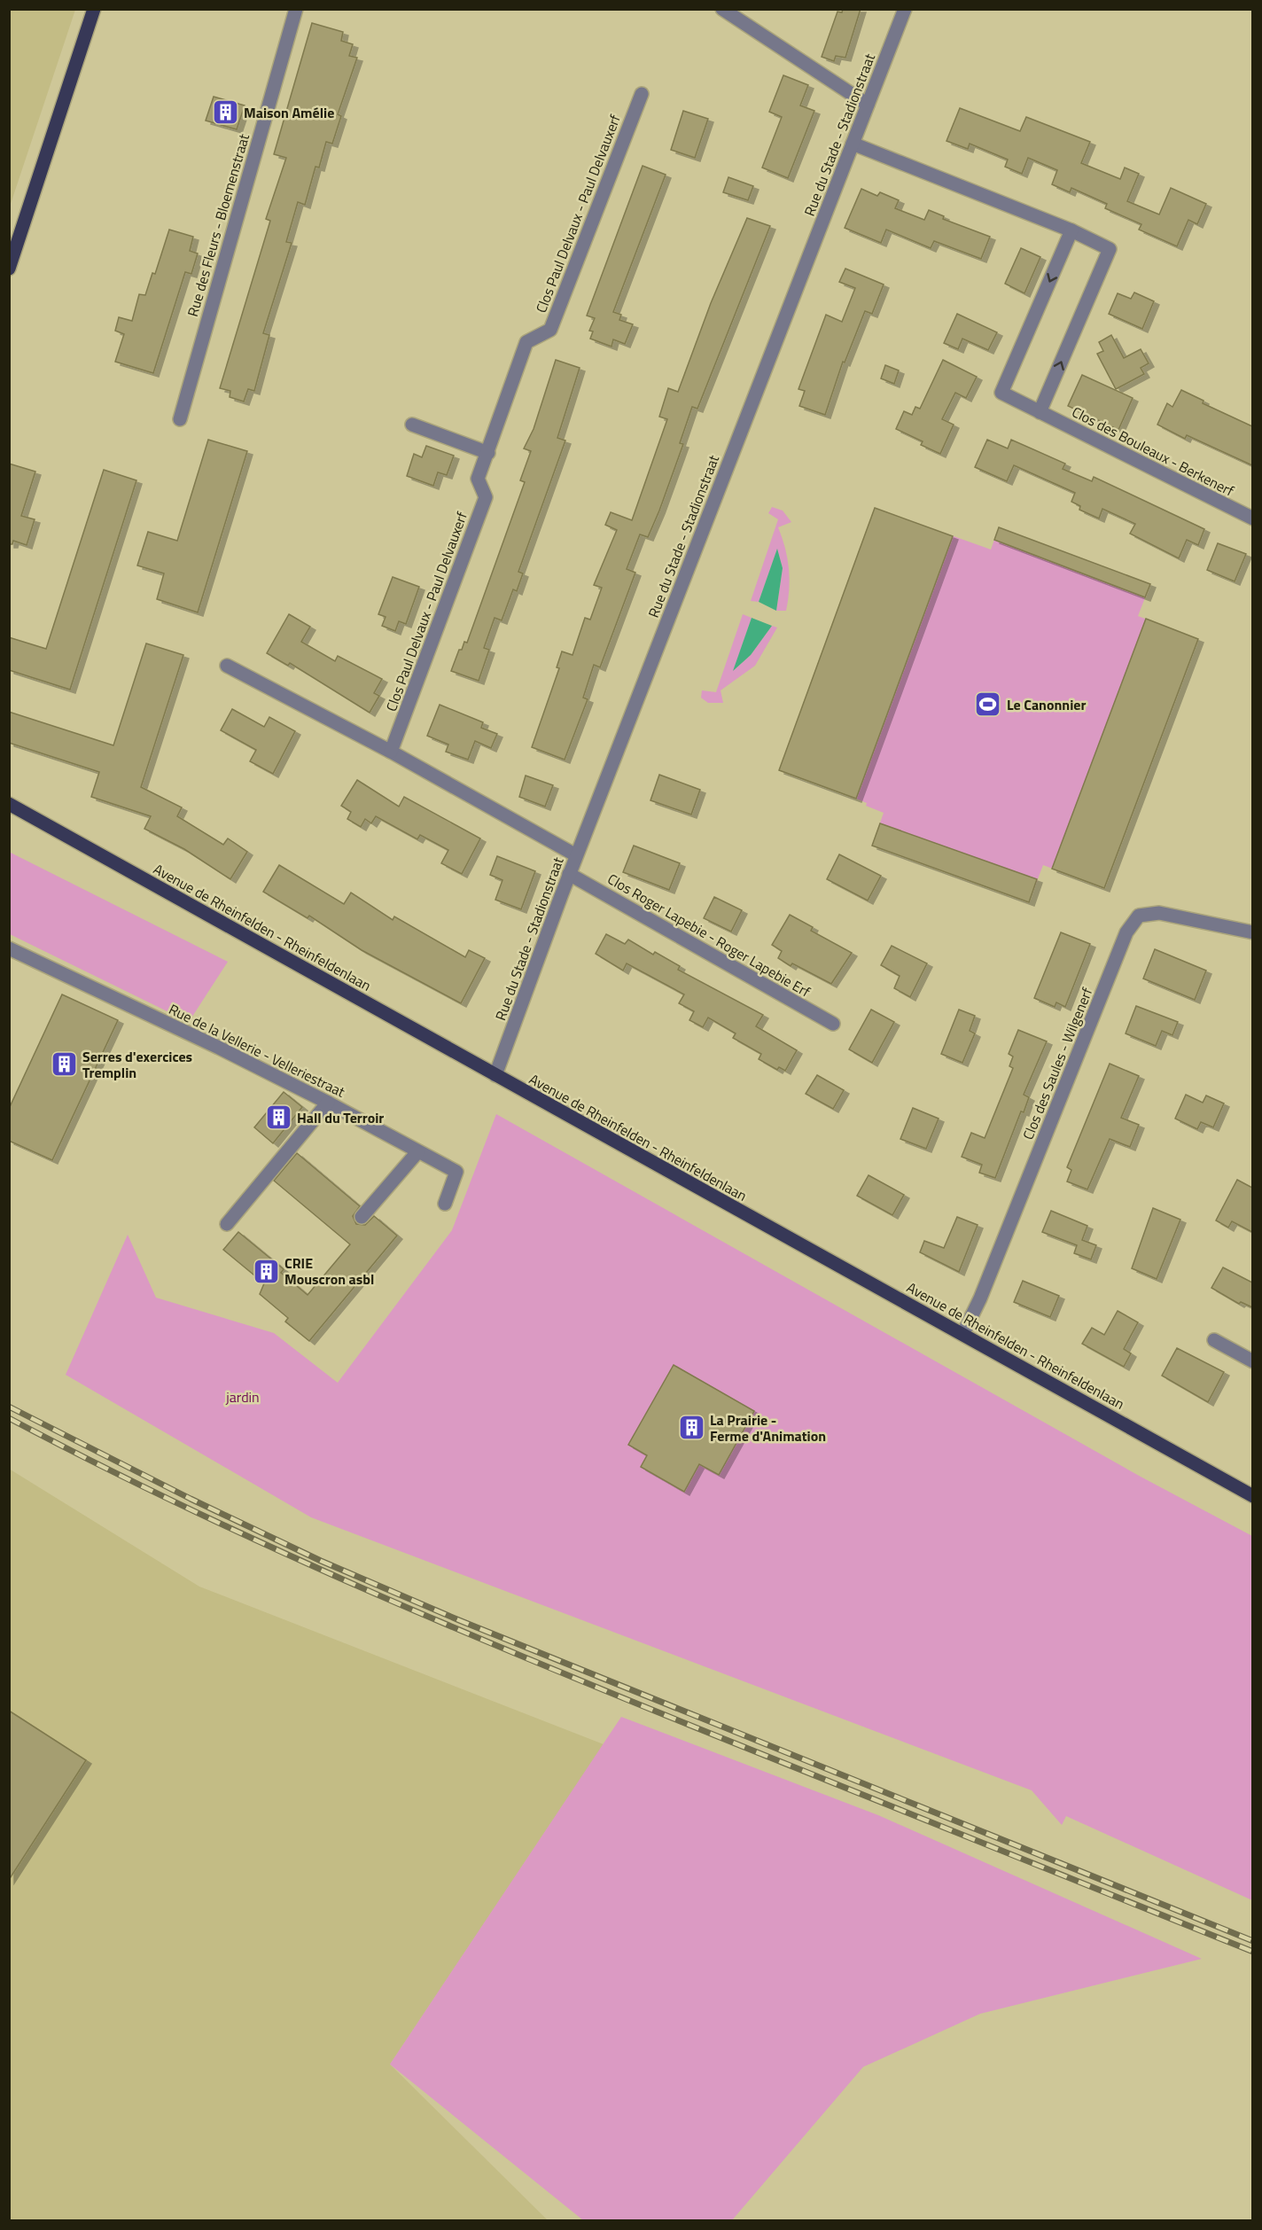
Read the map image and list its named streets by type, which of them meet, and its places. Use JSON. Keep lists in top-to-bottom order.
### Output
{
  "streets": {
    "main road": ["Avenue de Rheinfelden - Rheinfeldenlaan"],
    "street": [
      "Rue du Stade - Stadionstraat",
      "Clos Paul Delvaux - Paul Delvauxerf",
      "Rue des Fleurs - Bloemenstraat",
      "Clos des Bouleaux - Berkenerf",
      "Clos Roger Lapebie - Roger Lapebie Erf",
      "Rue de la Vellerie - Velleriestraat",
      "Clos des Saules - Wilgenerf"
    ]
  },
  "crossings": [
    ["Rue du Stade - Stadionstraat", "Avenue de Rheinfelden - Rheinfeldenlaan"],
    ["Rue du Stade - Stadionstraat", "Clos Roger Lapebie - Roger Lapebie Erf"],
    ["Avenue de Rheinfelden - Rheinfeldenlaan", "Clos des Saules - Wilgenerf"]
  ],
  "one_way": ["Clos des Bouleaux - Berkenerf"],
  "parks": ["jardin"],
  "places": {
    "building": [
      "Maison Amélie",
      "Serres d'exercices Tremplin",
      "Hall du Terroir",
      "CRIE Mouscron asbl",
      "La Prairie - Ferme d'Animation"
    ],
    "sports": ["Le Canonnier"]
  }
}
